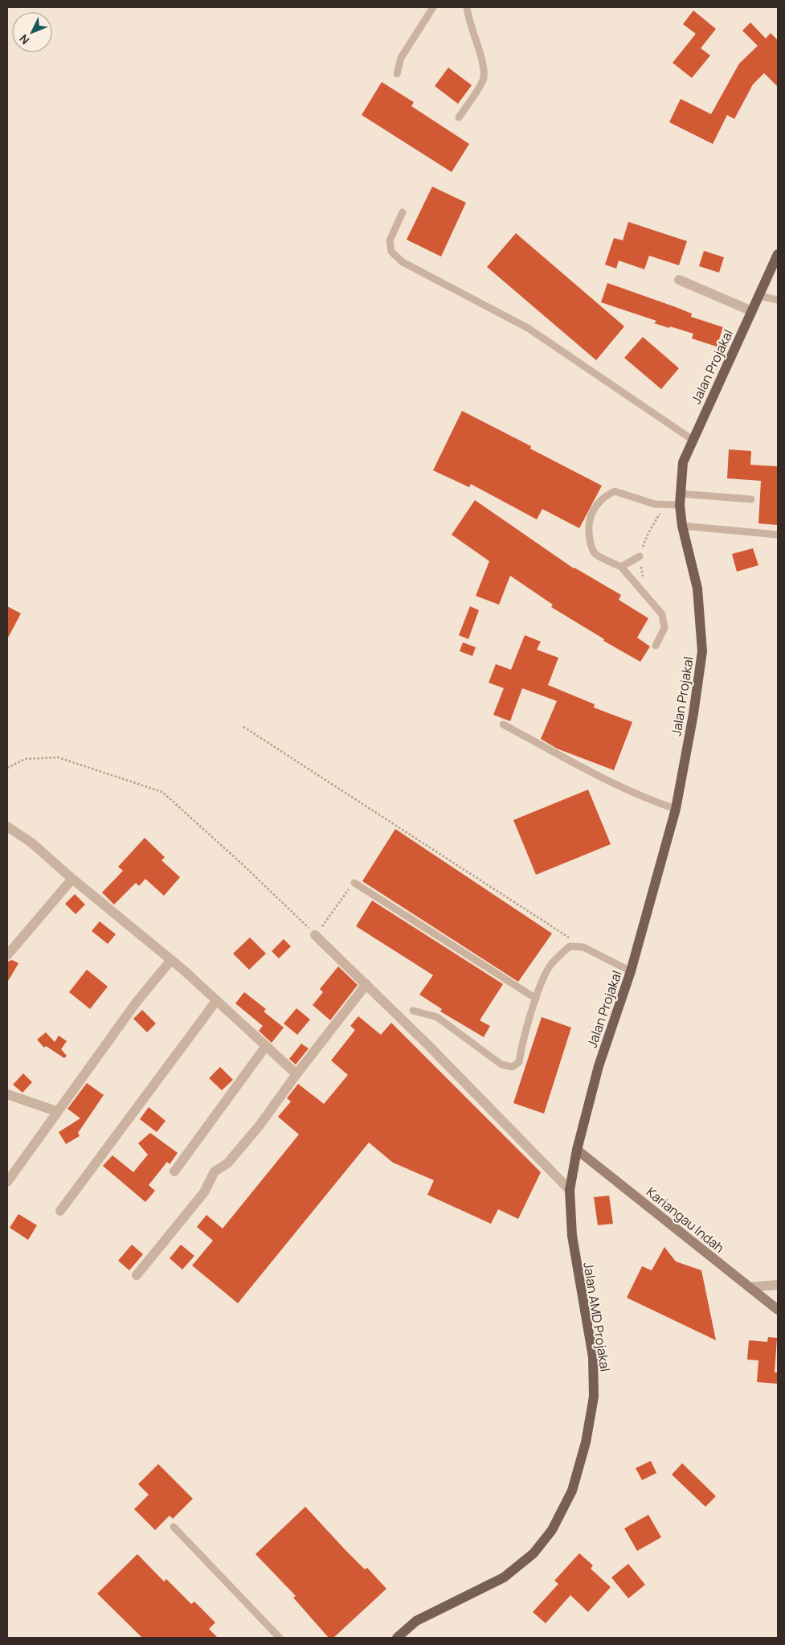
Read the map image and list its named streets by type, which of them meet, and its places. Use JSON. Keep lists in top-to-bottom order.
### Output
{
  "streets": {
    "main road": ["Jalan Projakal", "Jalan AMD Projakal"],
    "street": ["Kariangau Indah"]
  },
  "crossings": [
    ["Jalan Projakal", "Kariangau Indah"],
    ["Jalan Projakal", "Jalan AMD Projakal"],
    ["Kariangau Indah", "Jalan AMD Projakal"]
  ],
  "north": "bottom left"
}
